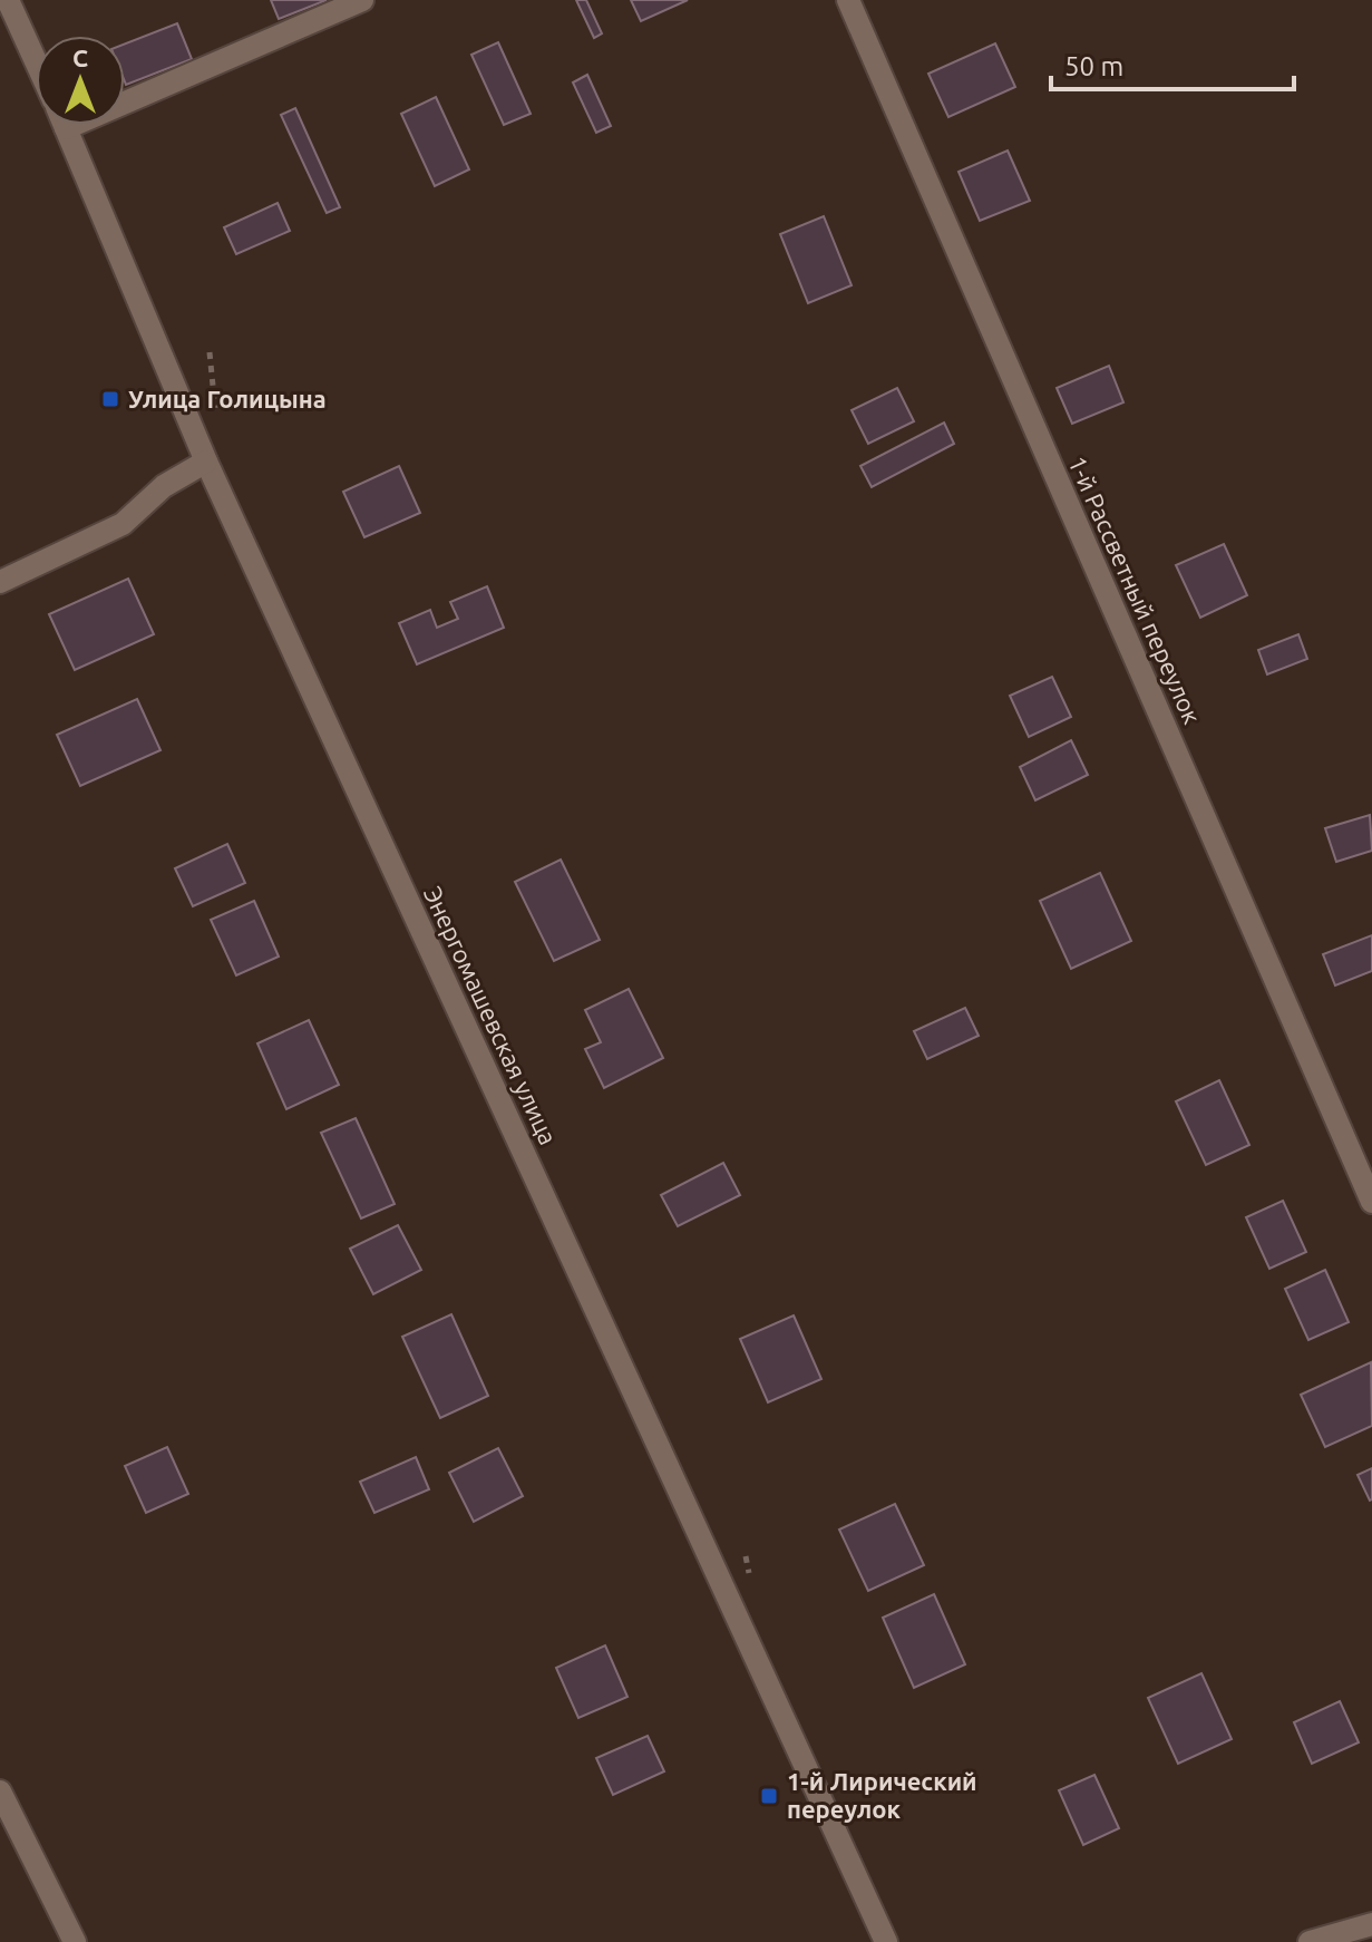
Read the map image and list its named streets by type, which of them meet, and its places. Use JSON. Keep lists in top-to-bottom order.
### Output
{
  "streets": {
    "street": ["1-й Рассветный переулок", "Энергомашевская улица"]
  },
  "places": {
    "transit": ["Улица Голицына", "1-й Лирический переулок"]
  },
  "scale_bar": "50 m",
  "north": "top"
}
